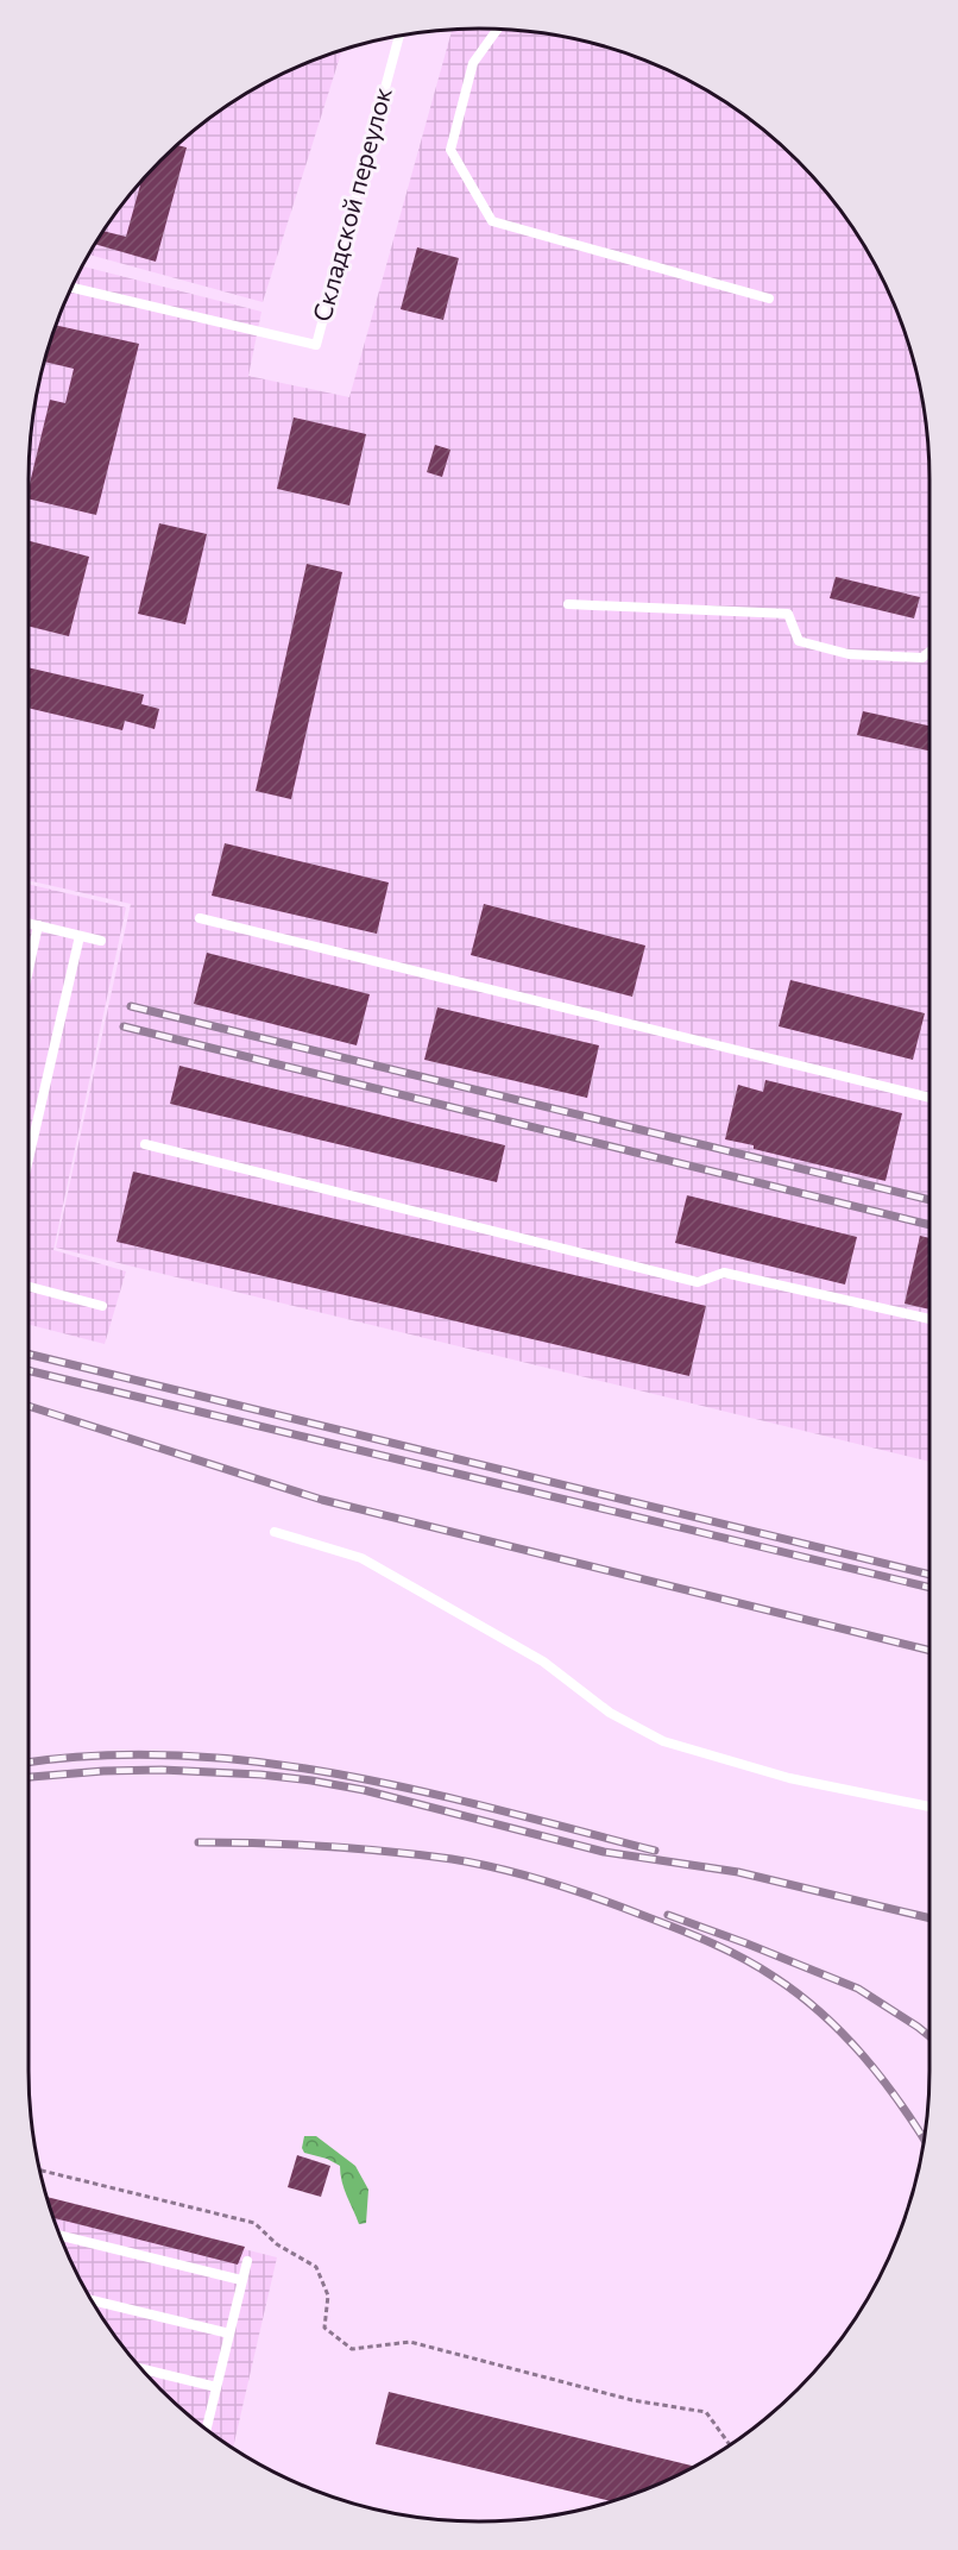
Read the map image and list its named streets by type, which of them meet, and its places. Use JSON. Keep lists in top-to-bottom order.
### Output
{
  "streets": {
    "lane": ["Складской переулок"]
  }
}
